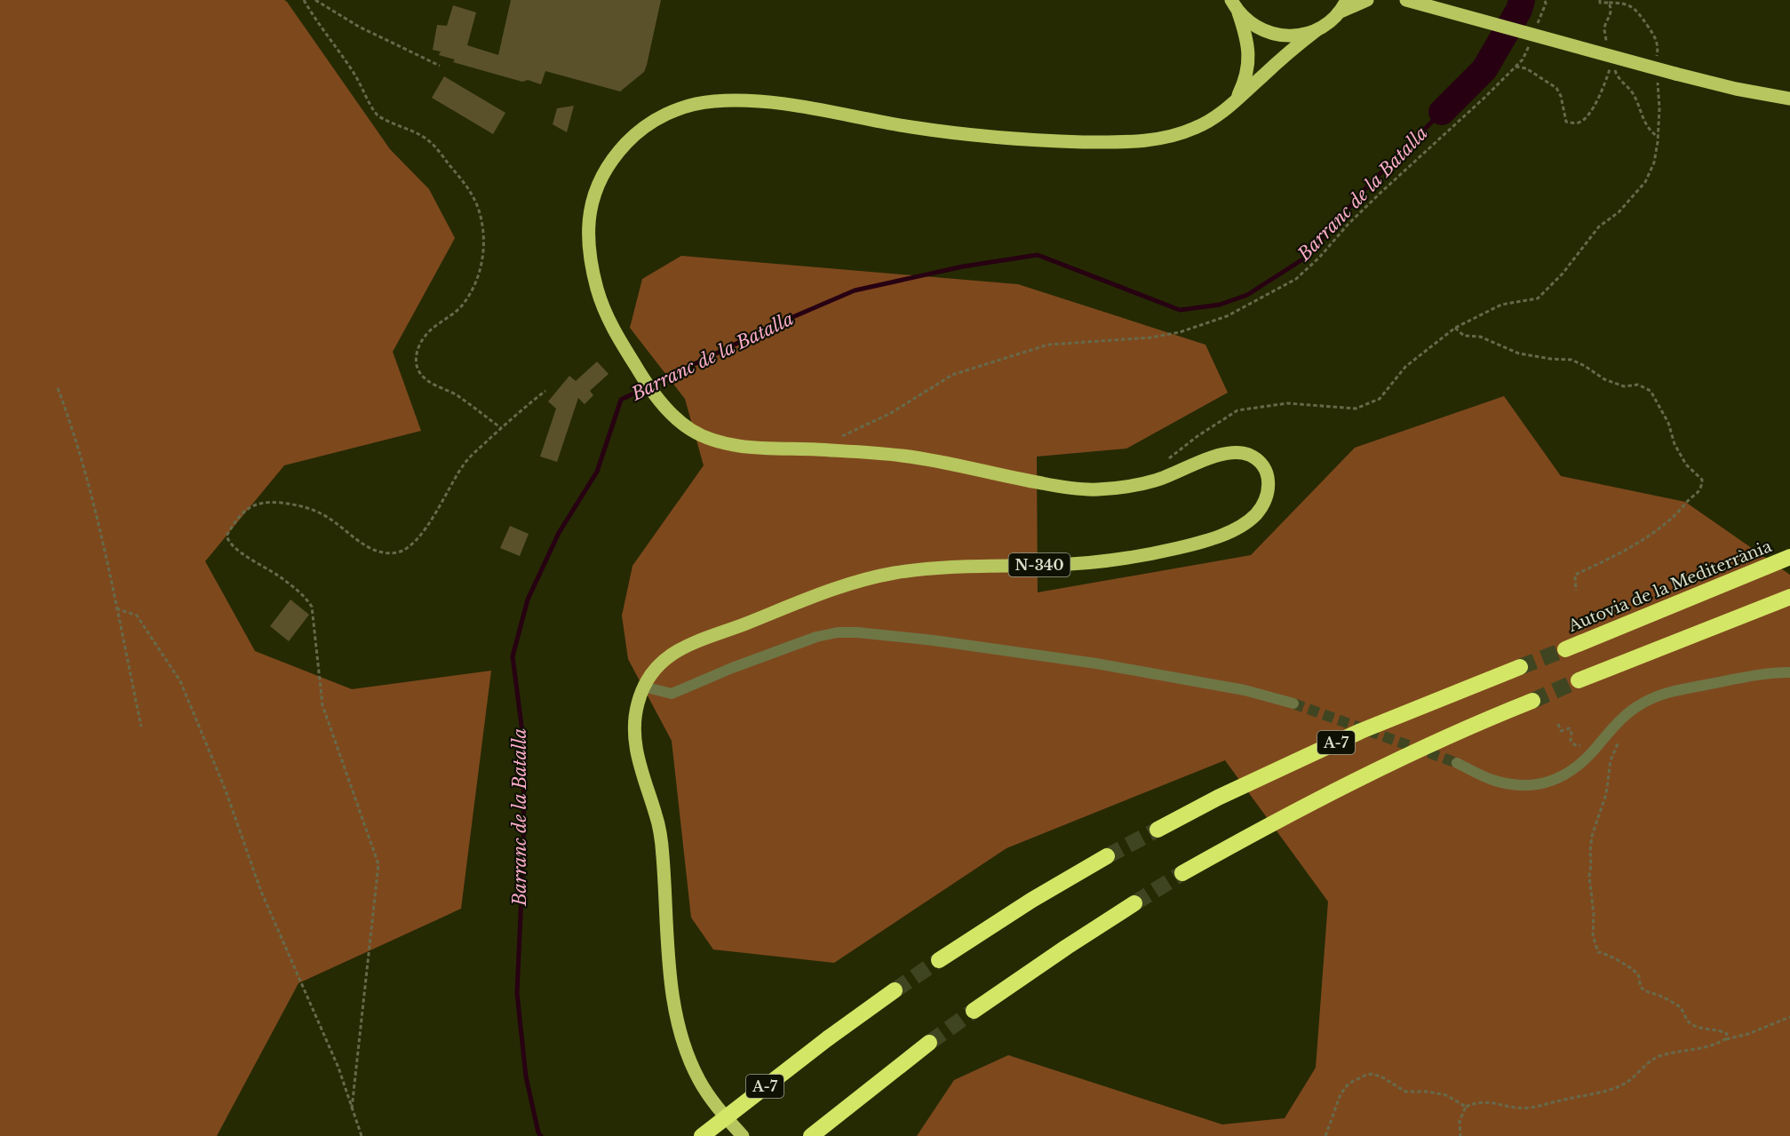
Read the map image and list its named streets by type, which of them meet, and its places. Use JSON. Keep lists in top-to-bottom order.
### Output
{
  "streets": {
    "highway": ["Autovia de la Mediterrània", "A-7"],
    "main road": ["N-340"]
  },
  "water": ["Barranc de la Batalla"]
}
